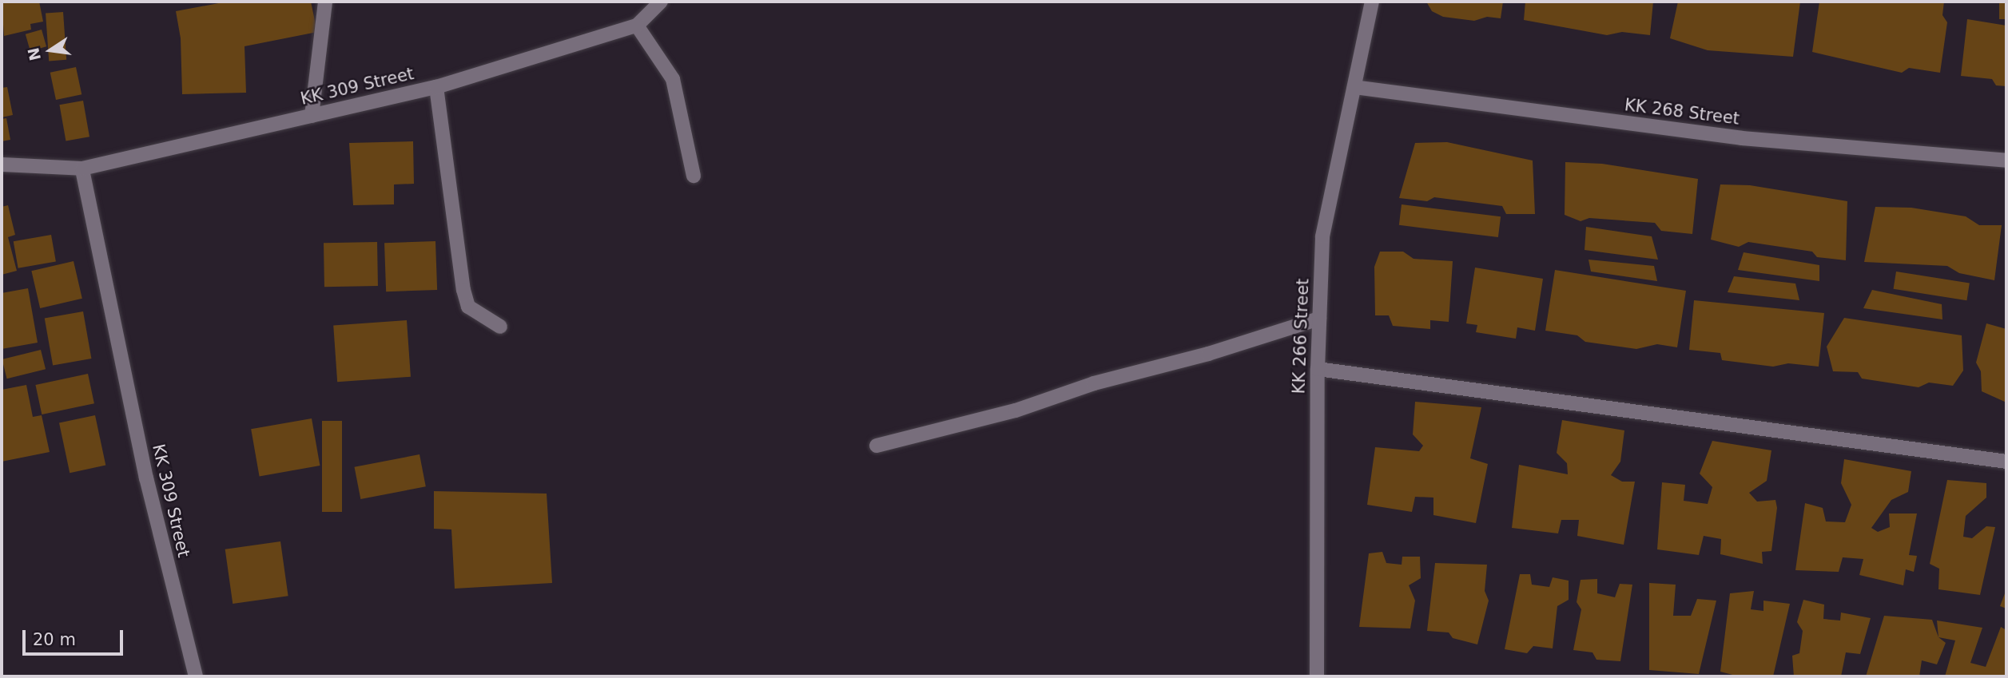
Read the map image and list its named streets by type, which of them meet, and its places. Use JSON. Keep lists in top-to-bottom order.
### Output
{
  "streets": {
    "street": ["KK 309 Street", "KK 268 Street", "KK 266 Street"]
  },
  "crossings": [
    ["KK 268 Street", "KK 266 Street"]
  ],
  "scale_bar": "20 m",
  "north": "left"
}
